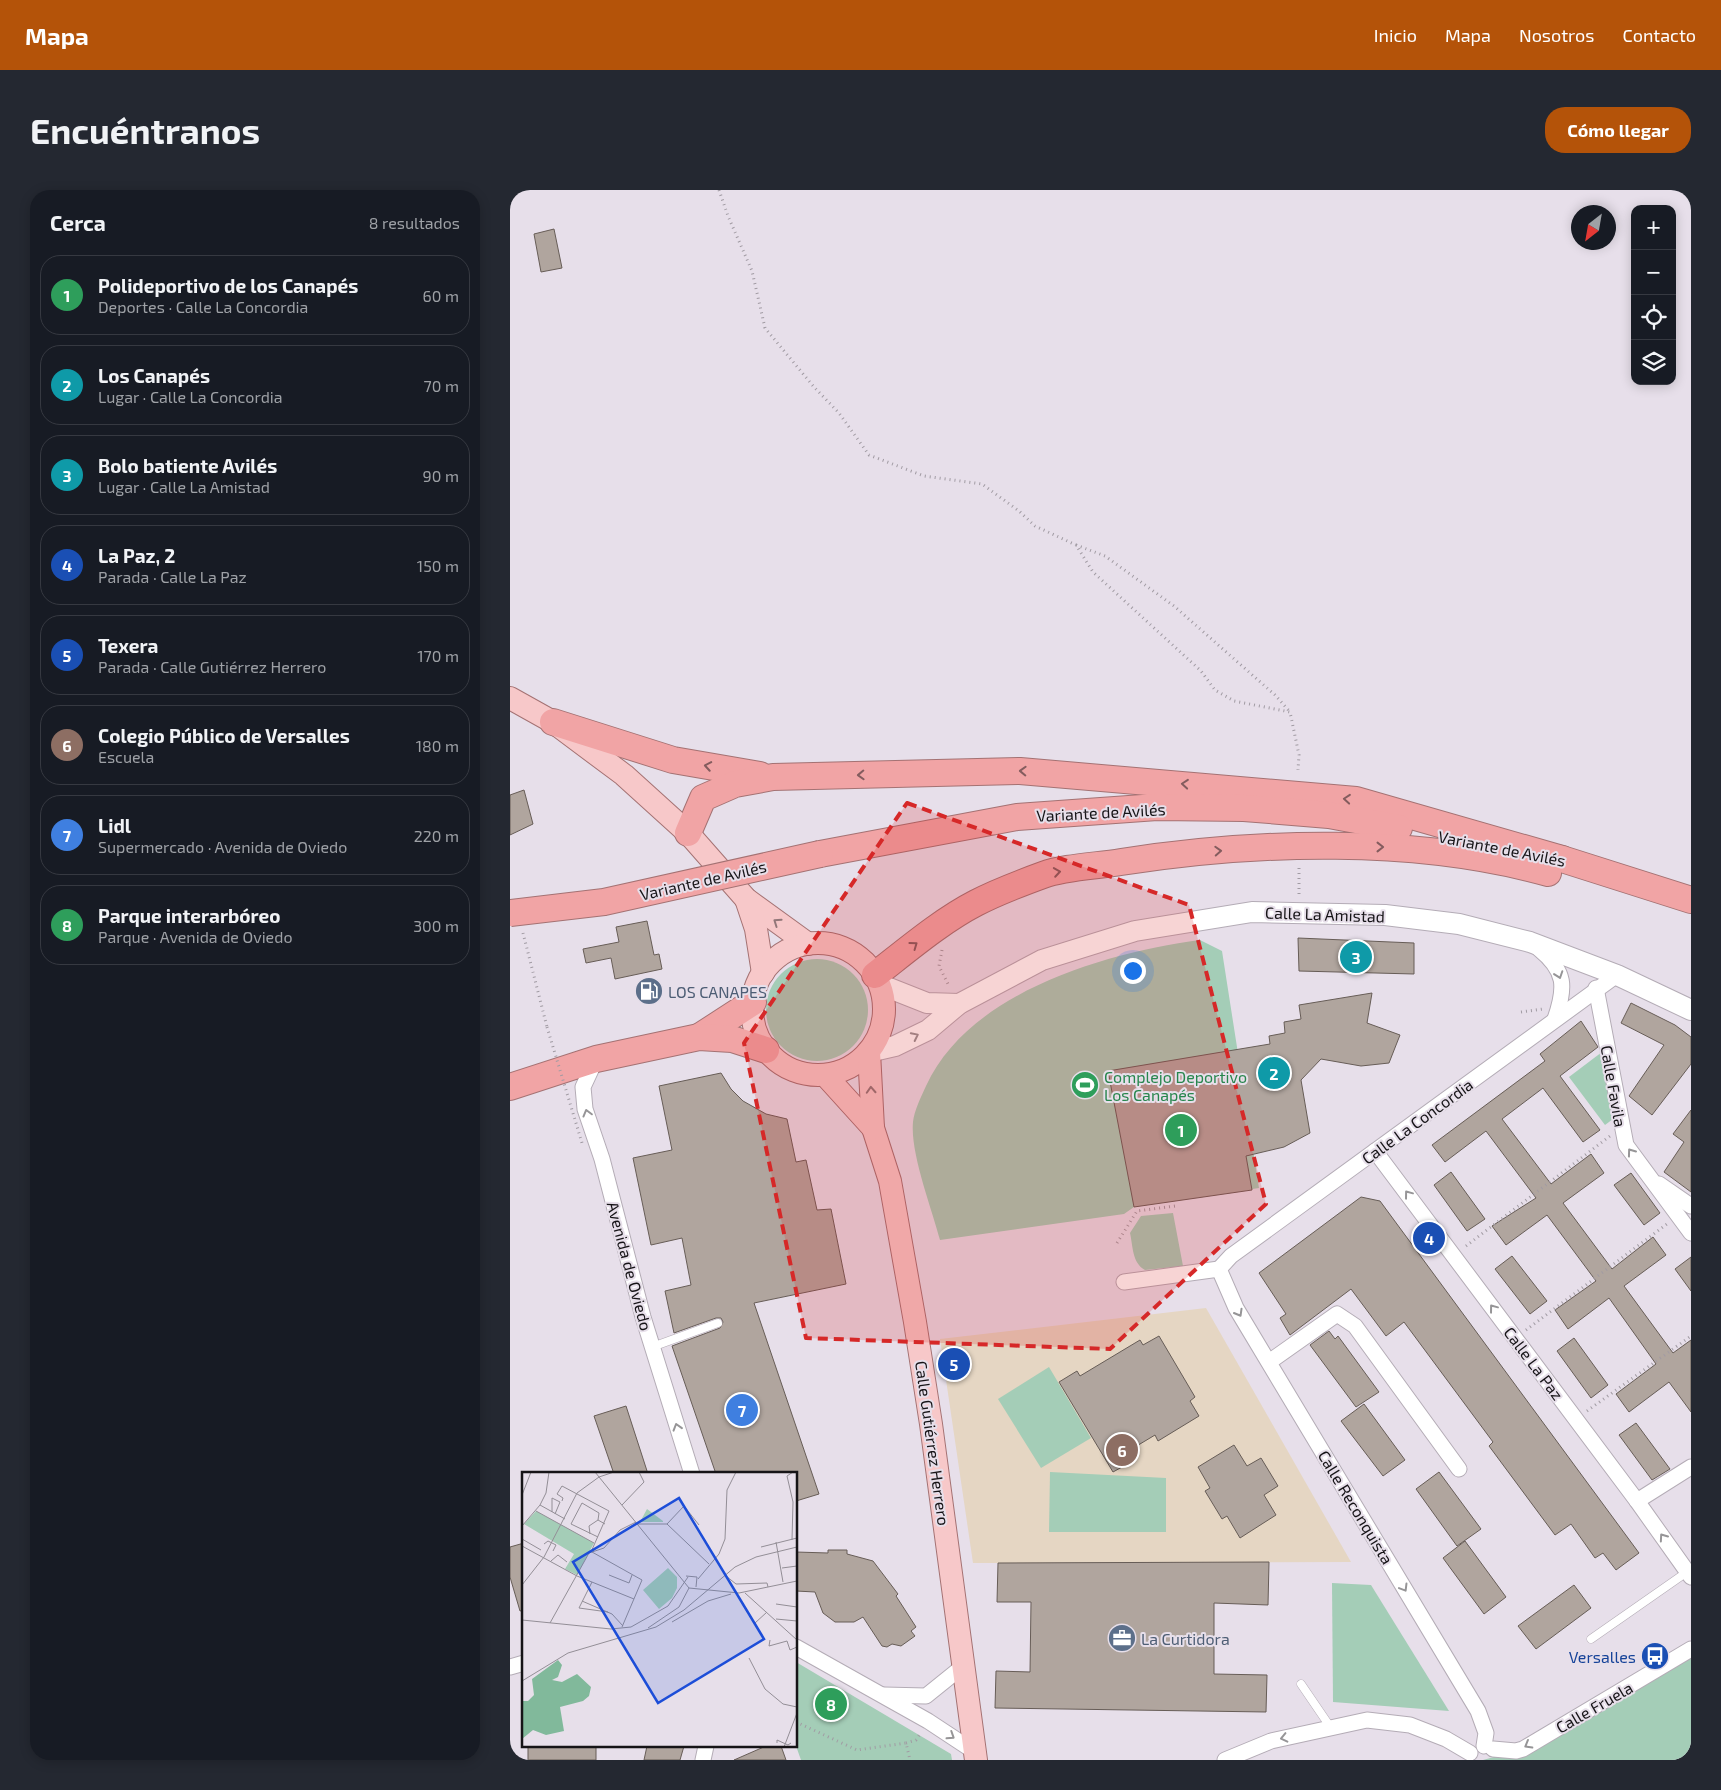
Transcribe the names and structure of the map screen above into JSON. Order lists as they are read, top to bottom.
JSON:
{
  "streets": {
    "highway": ["Variante de Avilés"],
    "main road": ["Calle La Amistad", "Calle Gutiérrez Herrero"],
    "street": [
      "Calle Favila",
      "Calle La Concordia",
      "Avenida de Oviedo",
      "Calle La Paz",
      "Calle Reconquista",
      "Calle Fruela"
    ]
  },
  "crossings": [
    ["Calle La Amistad", "Calle La Concordia"],
    ["Calle Favila", "Calle La Concordia"],
    ["Calle La Concordia", "Calle La Paz"],
    ["Calle La Concordia", "Calle Reconquista"],
    ["Calle Reconquista", "Calle Fruela"]
  ],
  "one_way": [
    "Avenida de Oviedo",
    "Calle La Paz",
    "Calle Reconquista",
    "Calle Fruela"
  ],
  "places": {
    "fuel station": ["LOS CANAPES"],
    "sports": ["Complejo Deportivo Los Canapés"],
    "office": ["La Curtidora"],
    "bus stop": ["Versalles"]
  },
  "north": "bottom left",
  "page": {
    "header": "Mapa",
    "nav": [
      "Inicio",
      "Mapa",
      "Nosotros",
      "Contacto"
    ],
    "buttons": "Cómo llegar",
    "title": "Encuéntranos",
    "heading": ["Cerca", "8 resultados"],
    "map_buttons": ["+", "−"],
    "list": [
      {
        "mark": "1",
        "name": "Polideportivo de los Canapés",
        "note": "Deportes · Calle La Concordia",
        "value": "60 m"
      },
      {
        "mark": "2",
        "name": "Los Canapés",
        "note": "Lugar · Calle La Concordia",
        "value": "70 m"
      },
      {
        "mark": "3",
        "name": "Bolo batiente Avilés",
        "note": "Lugar · Calle La Amistad",
        "value": "90 m"
      },
      {
        "mark": "4",
        "name": "La Paz, 2",
        "note": "Parada · Calle La Paz",
        "value": "150 m"
      },
      {
        "mark": "5",
        "name": "Texera",
        "note": "Parada · Calle Gutiérrez Herrero",
        "value": "170 m"
      },
      {
        "mark": "6",
        "name": "Colegio Público de Versalles",
        "note": "Escuela",
        "value": "180 m"
      },
      {
        "mark": "7",
        "name": "Lidl",
        "note": "Supermercado · Avenida de Oviedo",
        "value": "220 m"
      },
      {
        "mark": "8",
        "name": "Parque interarbóreo",
        "note": "Parque · Avenida de Oviedo",
        "value": "300 m"
      }
    ],
    "pins": [
      "3",
      "2",
      "1",
      "4",
      "5",
      "7",
      "6",
      "8"
    ]
  }
}
